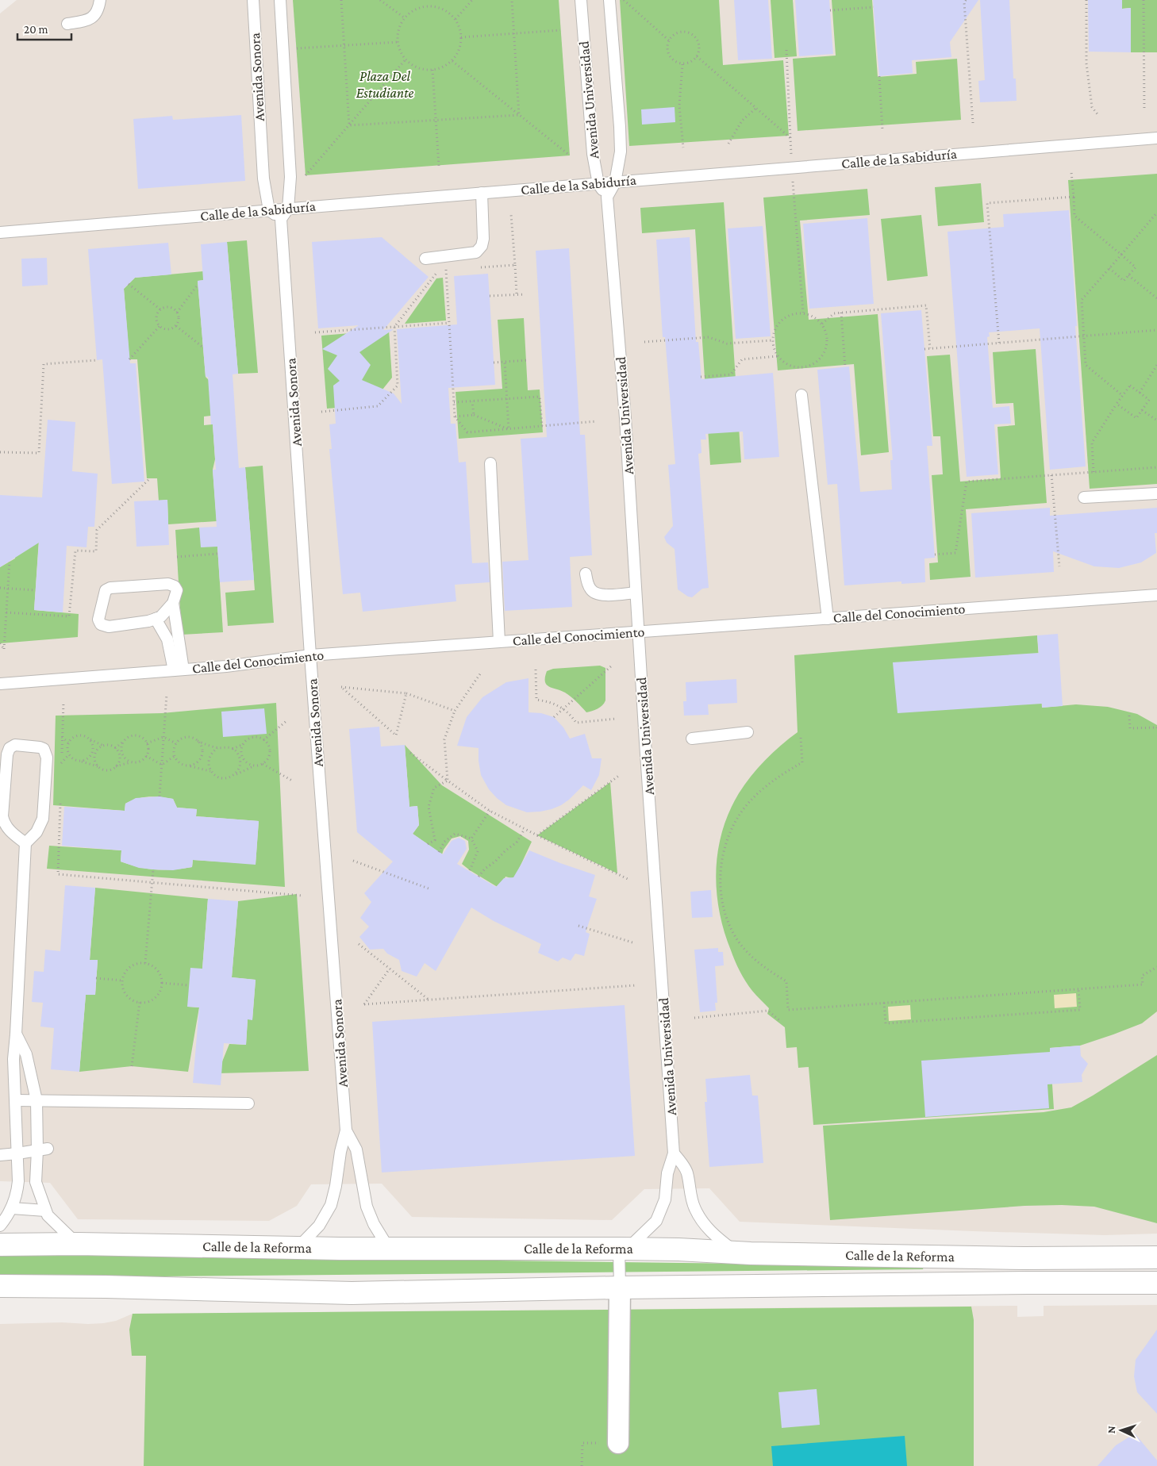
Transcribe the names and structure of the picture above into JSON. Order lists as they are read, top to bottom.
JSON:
{
  "streets": {
    "main road": ["Calle de la Reforma"],
    "lane": [
      "Avenida Sonora",
      "Avenida Universidad",
      "Calle de la Sabiduría",
      "Calle del Conocimiento"
    ]
  },
  "crossings": [
    ["Avenida Sonora", "Calle de la Sabiduría"],
    ["Avenida Sonora", "Calle del Conocimiento"],
    ["Avenida Sonora", "Calle de la Reforma"],
    ["Avenida Universidad", "Calle de la Sabiduría"],
    ["Avenida Universidad", "Calle del Conocimiento"]
  ],
  "parks": ["Plaza Del Estudiante"],
  "scale_bar": "20 m",
  "north": "left"
}
